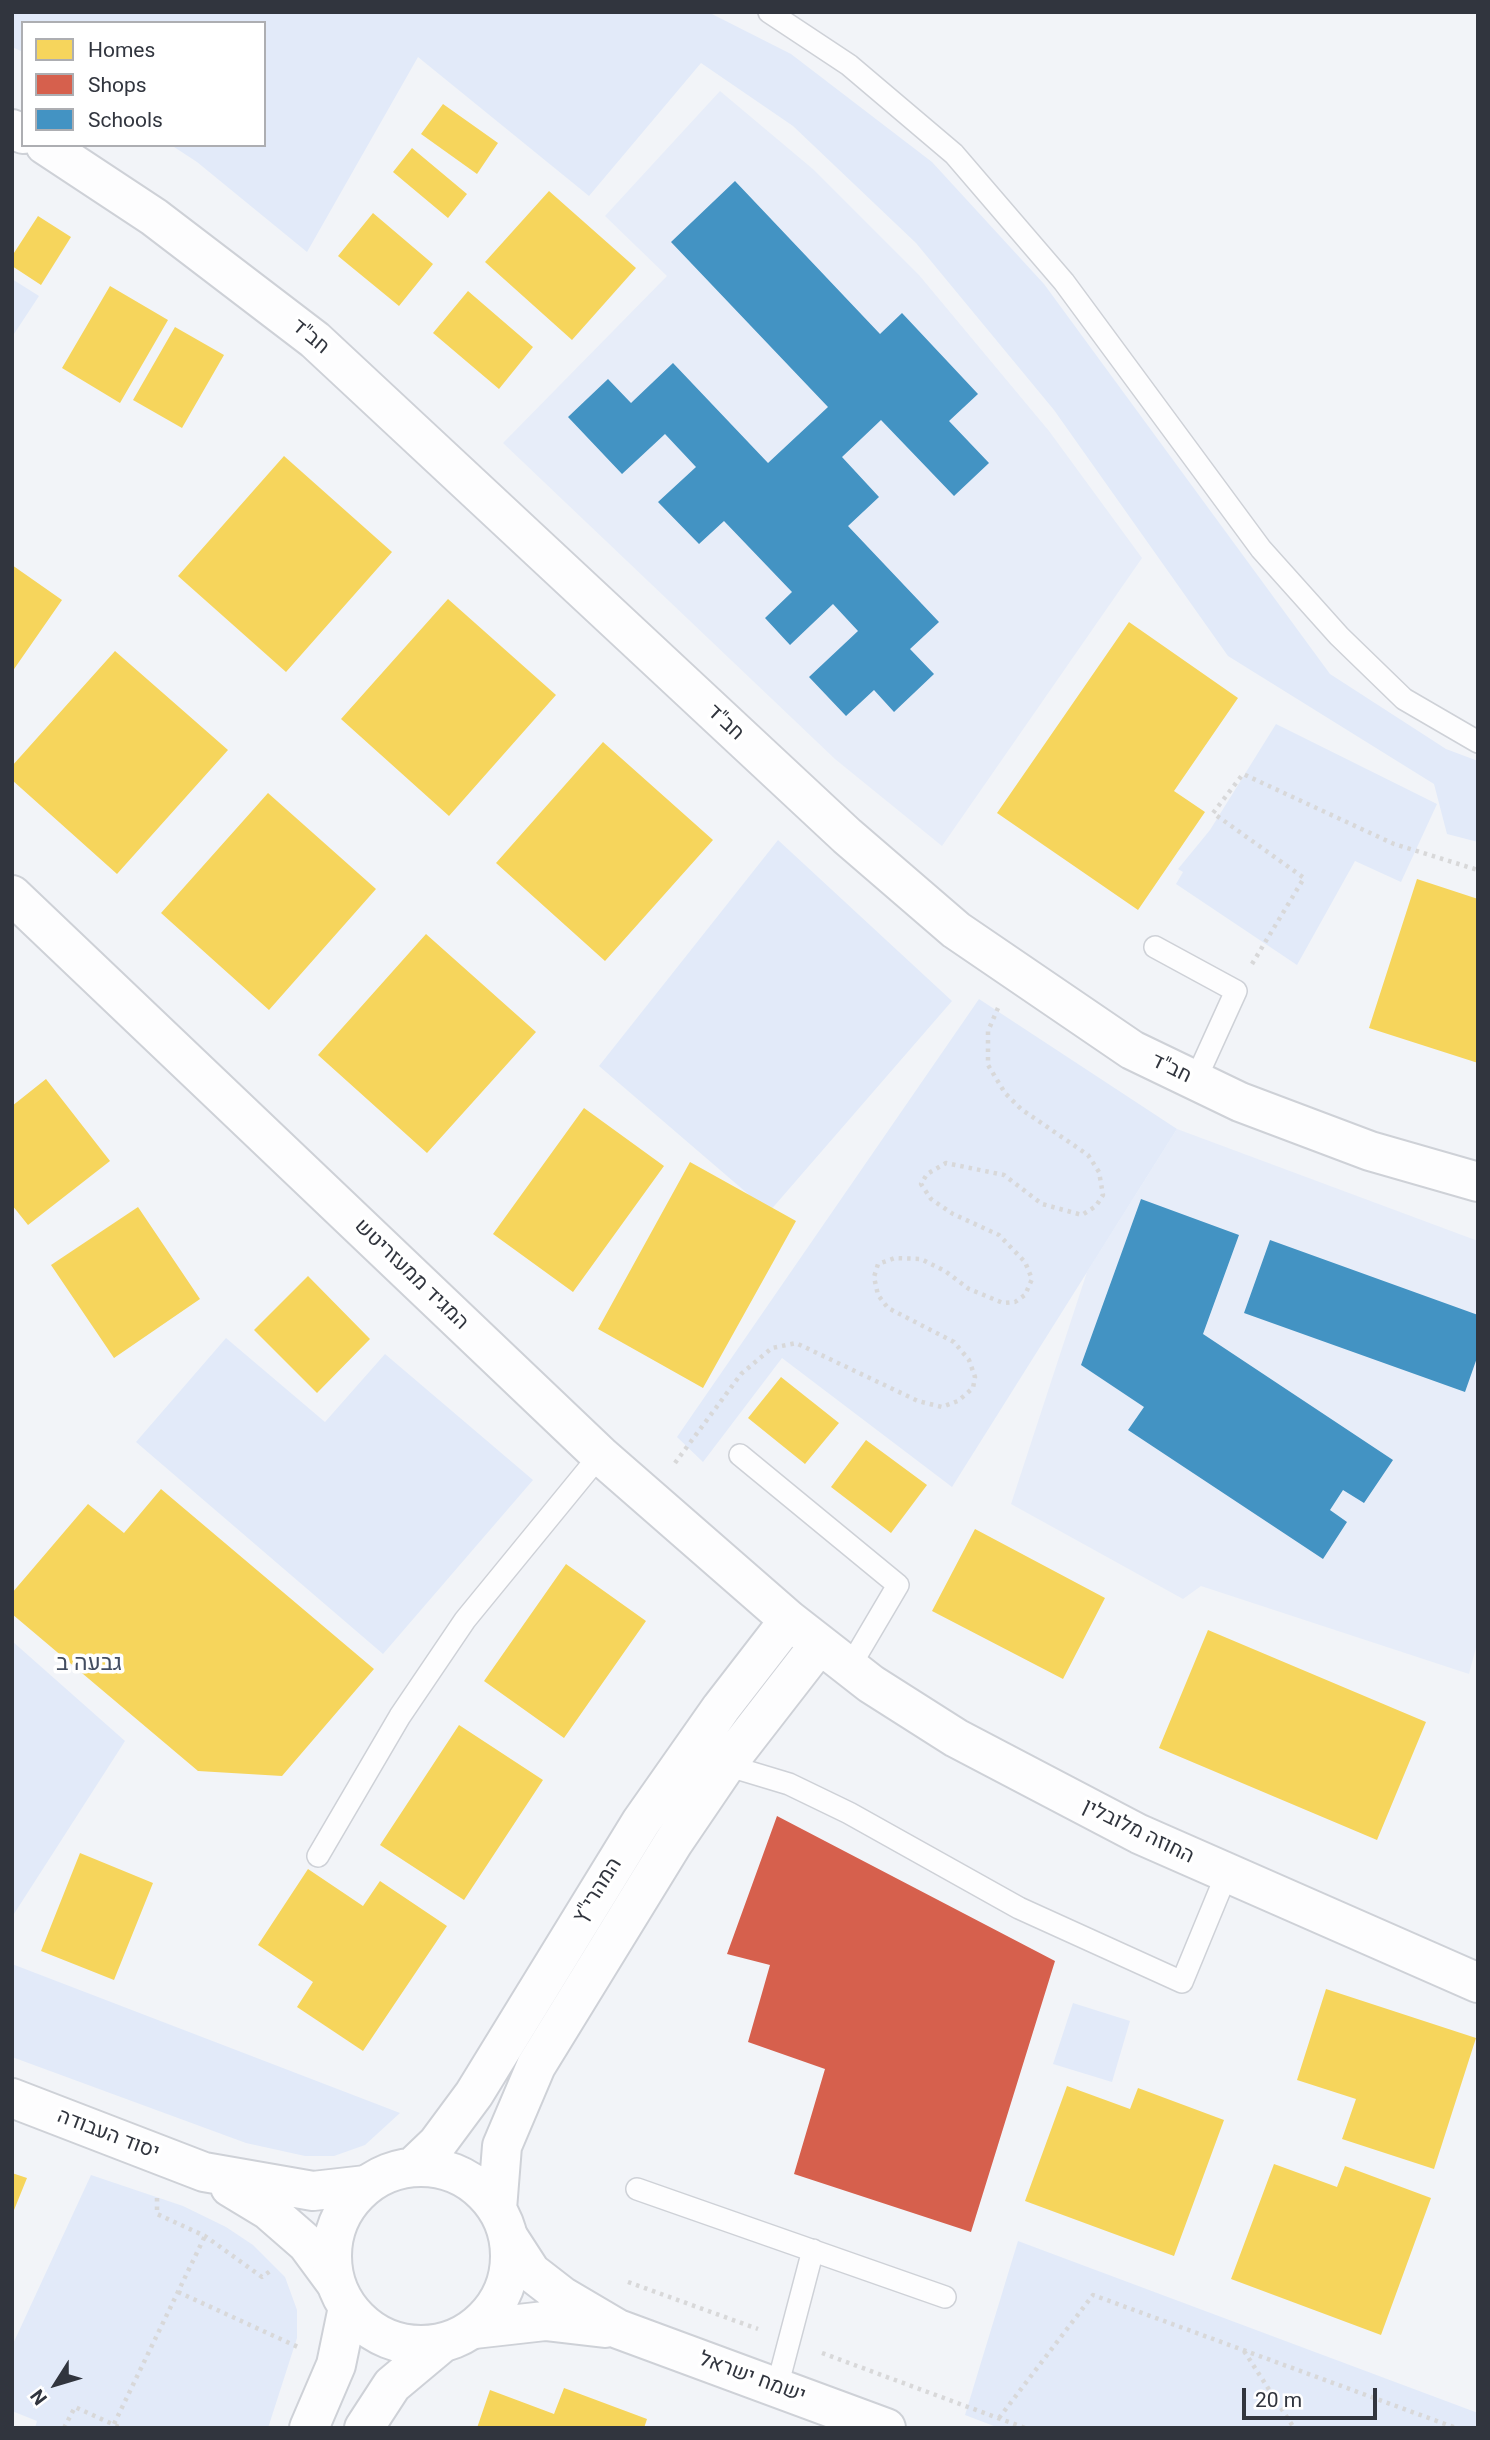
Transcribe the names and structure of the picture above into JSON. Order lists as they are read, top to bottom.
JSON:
{
  "streets": {
    "street": [
      "חב\"ד",
      "המגיד ממעזריטש",
      "החוזה מלובלין",
      "המהרי\"ץ",
      "יסוד העבודה",
      "ישמח ישראל"
    ]
  },
  "crossings": [
    ["המגיד ממעזריטש", "החוזה מלובלין"],
    ["המגיד ממעזריטש", "המהרי\"ץ"],
    ["החוזה מלובלין", "המהרי\"ץ"],
    ["המהרי\"ץ", "יסוד העבודה"],
    ["המהרי\"ץ", "ישמח ישראל"],
    ["יסוד העבודה", "ישמח ישראל"]
  ],
  "districts": ["גבעה ב"],
  "legend": ["Homes", "Shops", "Schools"],
  "scale_bar": "20 m",
  "north": "bottom left"
}
